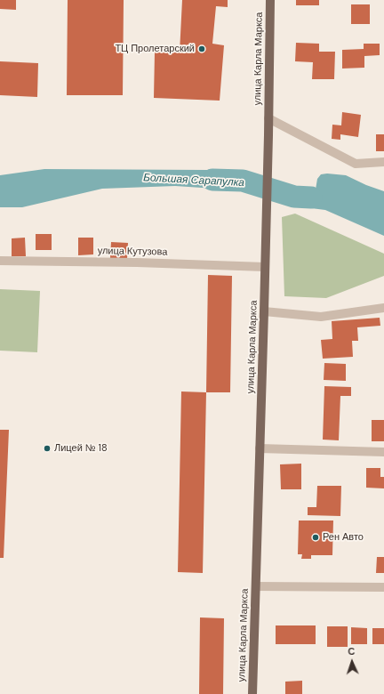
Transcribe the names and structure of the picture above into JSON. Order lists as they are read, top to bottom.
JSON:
{
  "streets": {
    "main road": ["улица Карла Маркса"],
    "street": ["улица Кутузова"]
  },
  "crossings": [
    ["улица Карла Маркса", "улица Кутузова"]
  ],
  "water": ["Большая Сарапулка"],
  "places": ["ТЦ Пролетарский", "Лицей № 18", "Рен Авто"],
  "north": "top"
}
